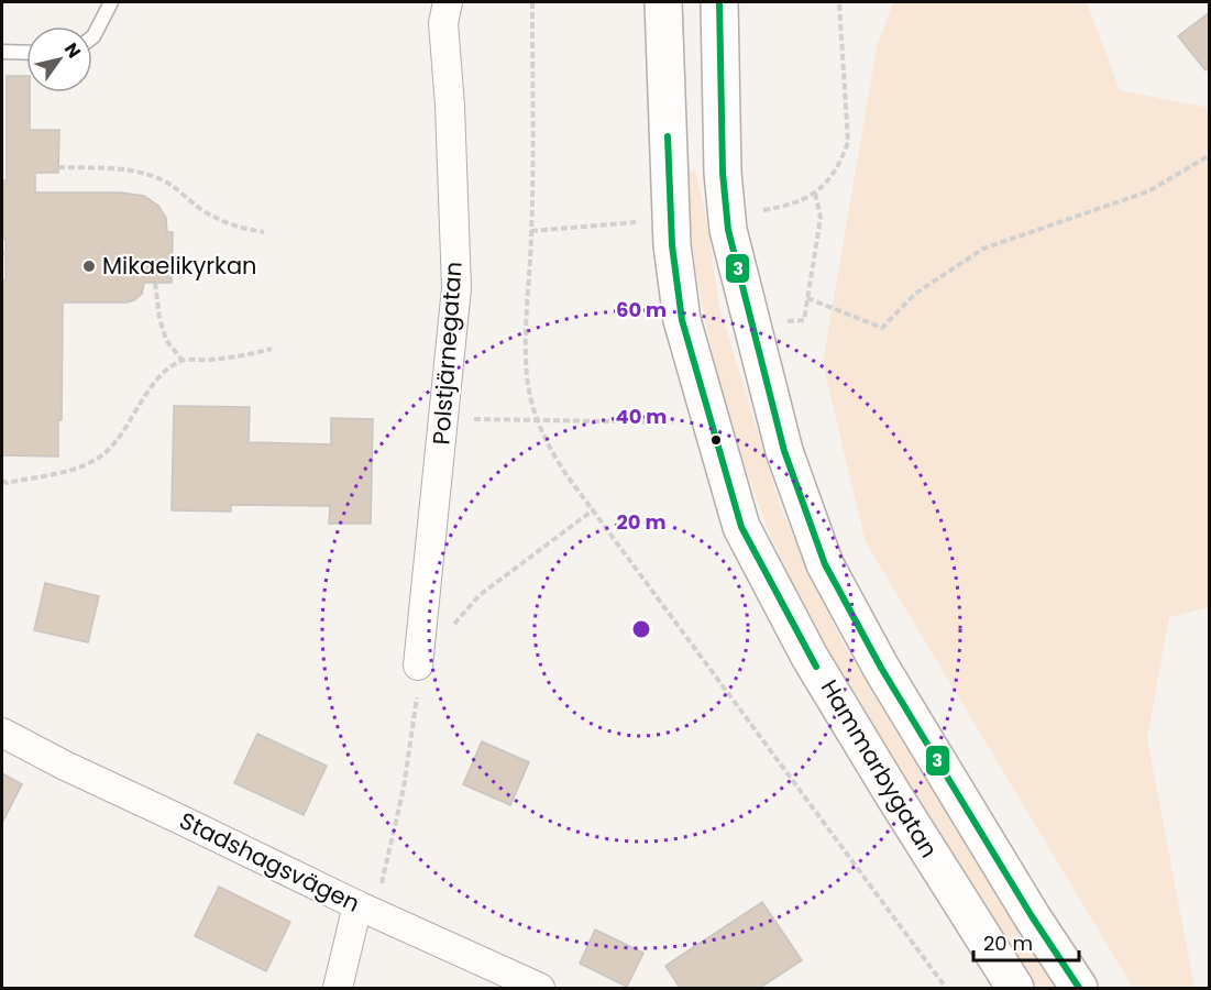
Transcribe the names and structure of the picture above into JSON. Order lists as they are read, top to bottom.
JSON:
{
  "streets": {
    "main road": ["Hammarbygatan"],
    "street": ["Polstjärnegatan", "Stadshagsvägen"]
  },
  "places": ["Mikaelikyrkan"],
  "lines": ["transit line 3"],
  "scale_bar": "20 m",
  "north": "top right",
  "rings": ["60 m", "40 m", "20 m"]
}
